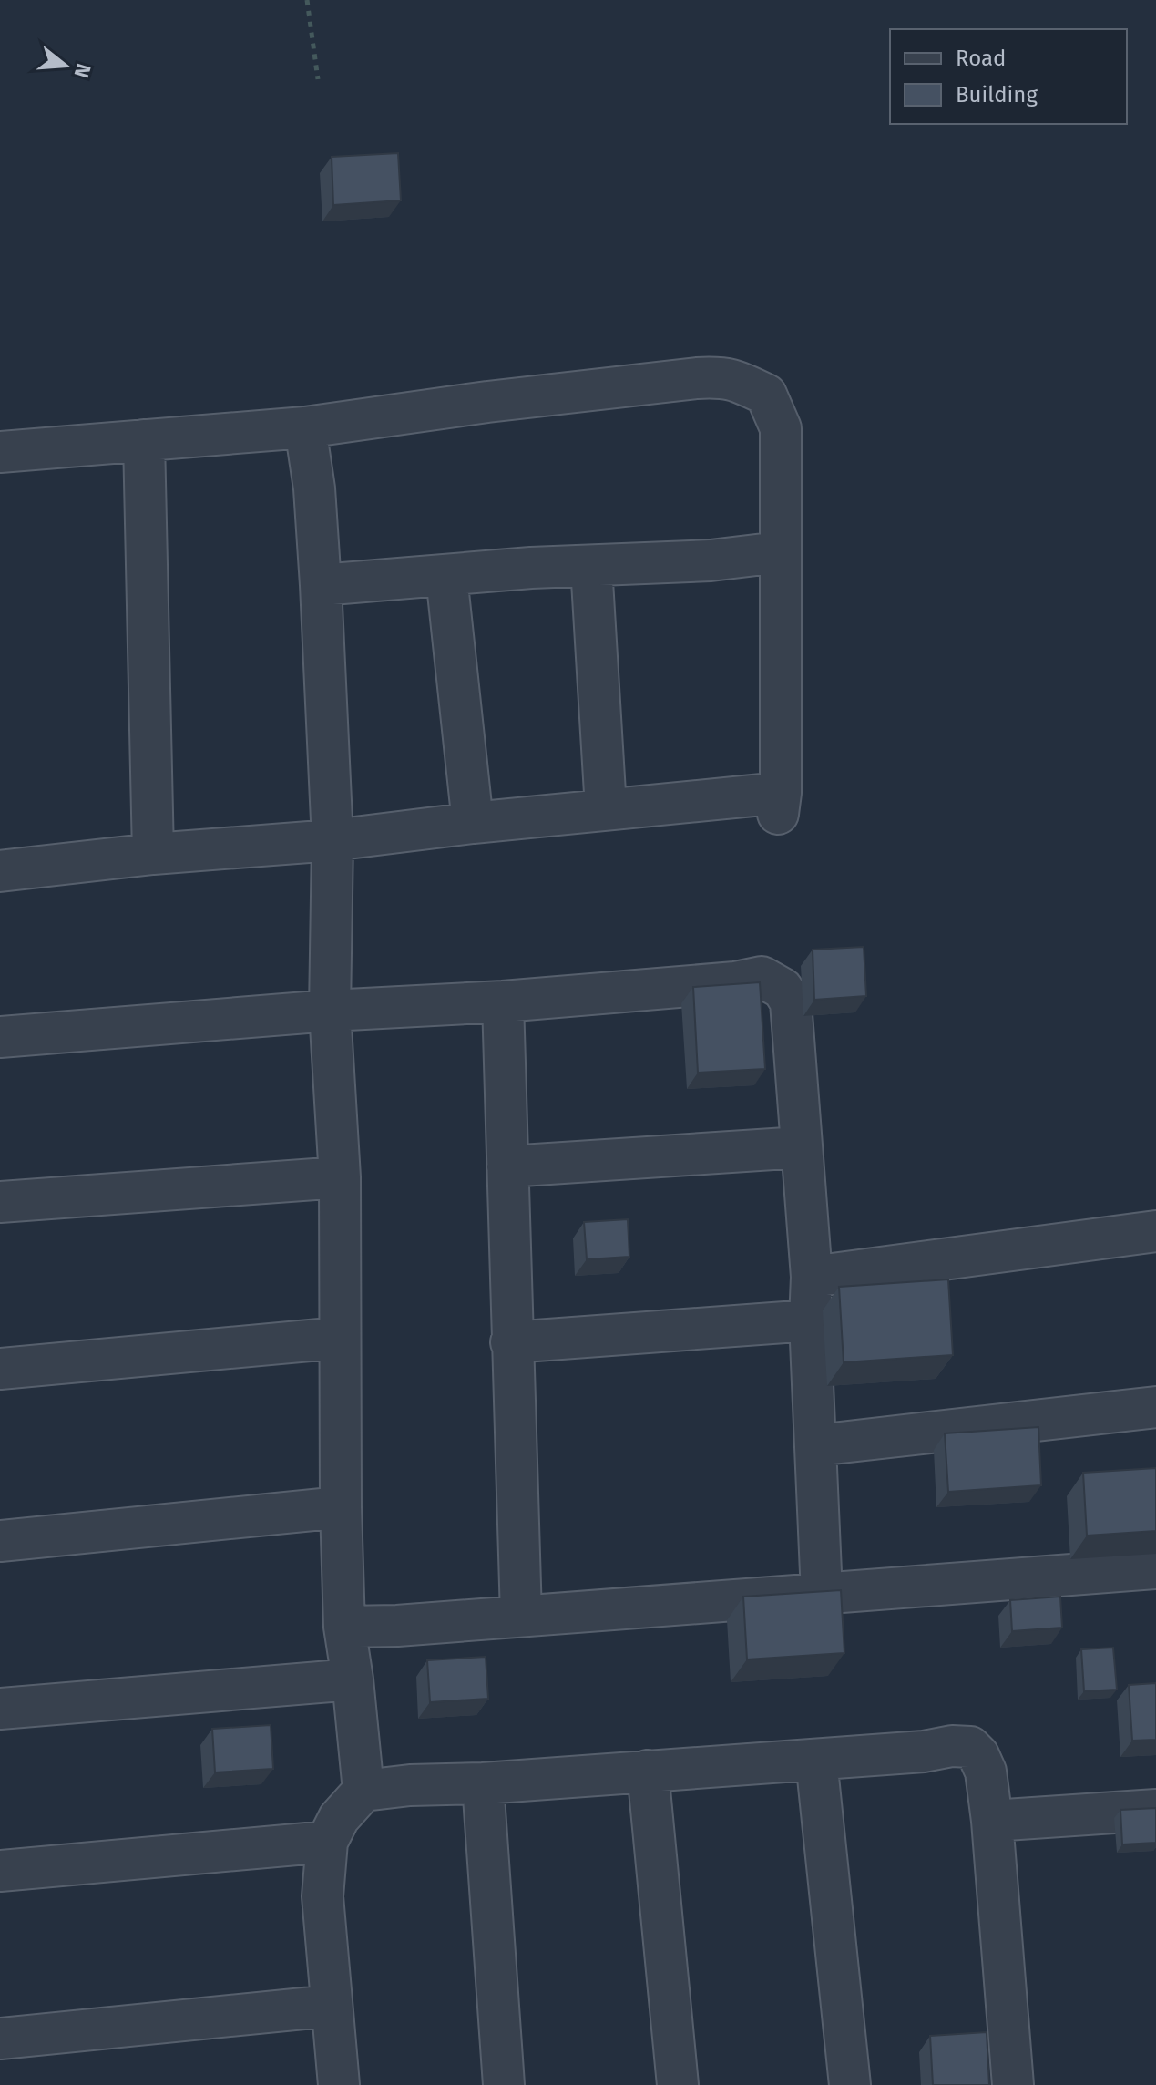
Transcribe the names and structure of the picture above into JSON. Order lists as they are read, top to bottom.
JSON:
{
  "legend": ["Road", "Building"],
  "north": "right"
}
